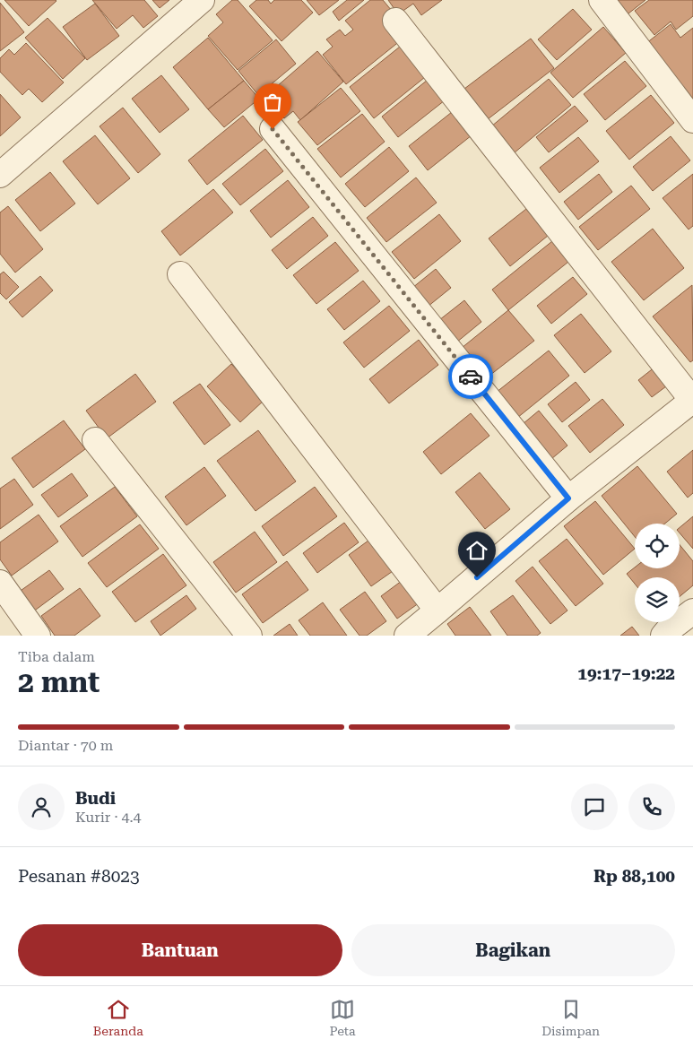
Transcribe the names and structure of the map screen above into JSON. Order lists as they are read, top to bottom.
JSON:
{
  "page": {
    "heading": ["2 mnt", "Tiba dalam", "19:17–19:22"],
    "panel": [
      "Budi",
      "Kurir · 4.4",
      "Pesanan #8023",
      "Rp 88,100"
    ],
    "bar": "Diantar · 70 m",
    "buttons": ["Bantuan", "Bagikan"],
    "tabs": ["Beranda", "Peta", "Disimpan"]
  }
}
